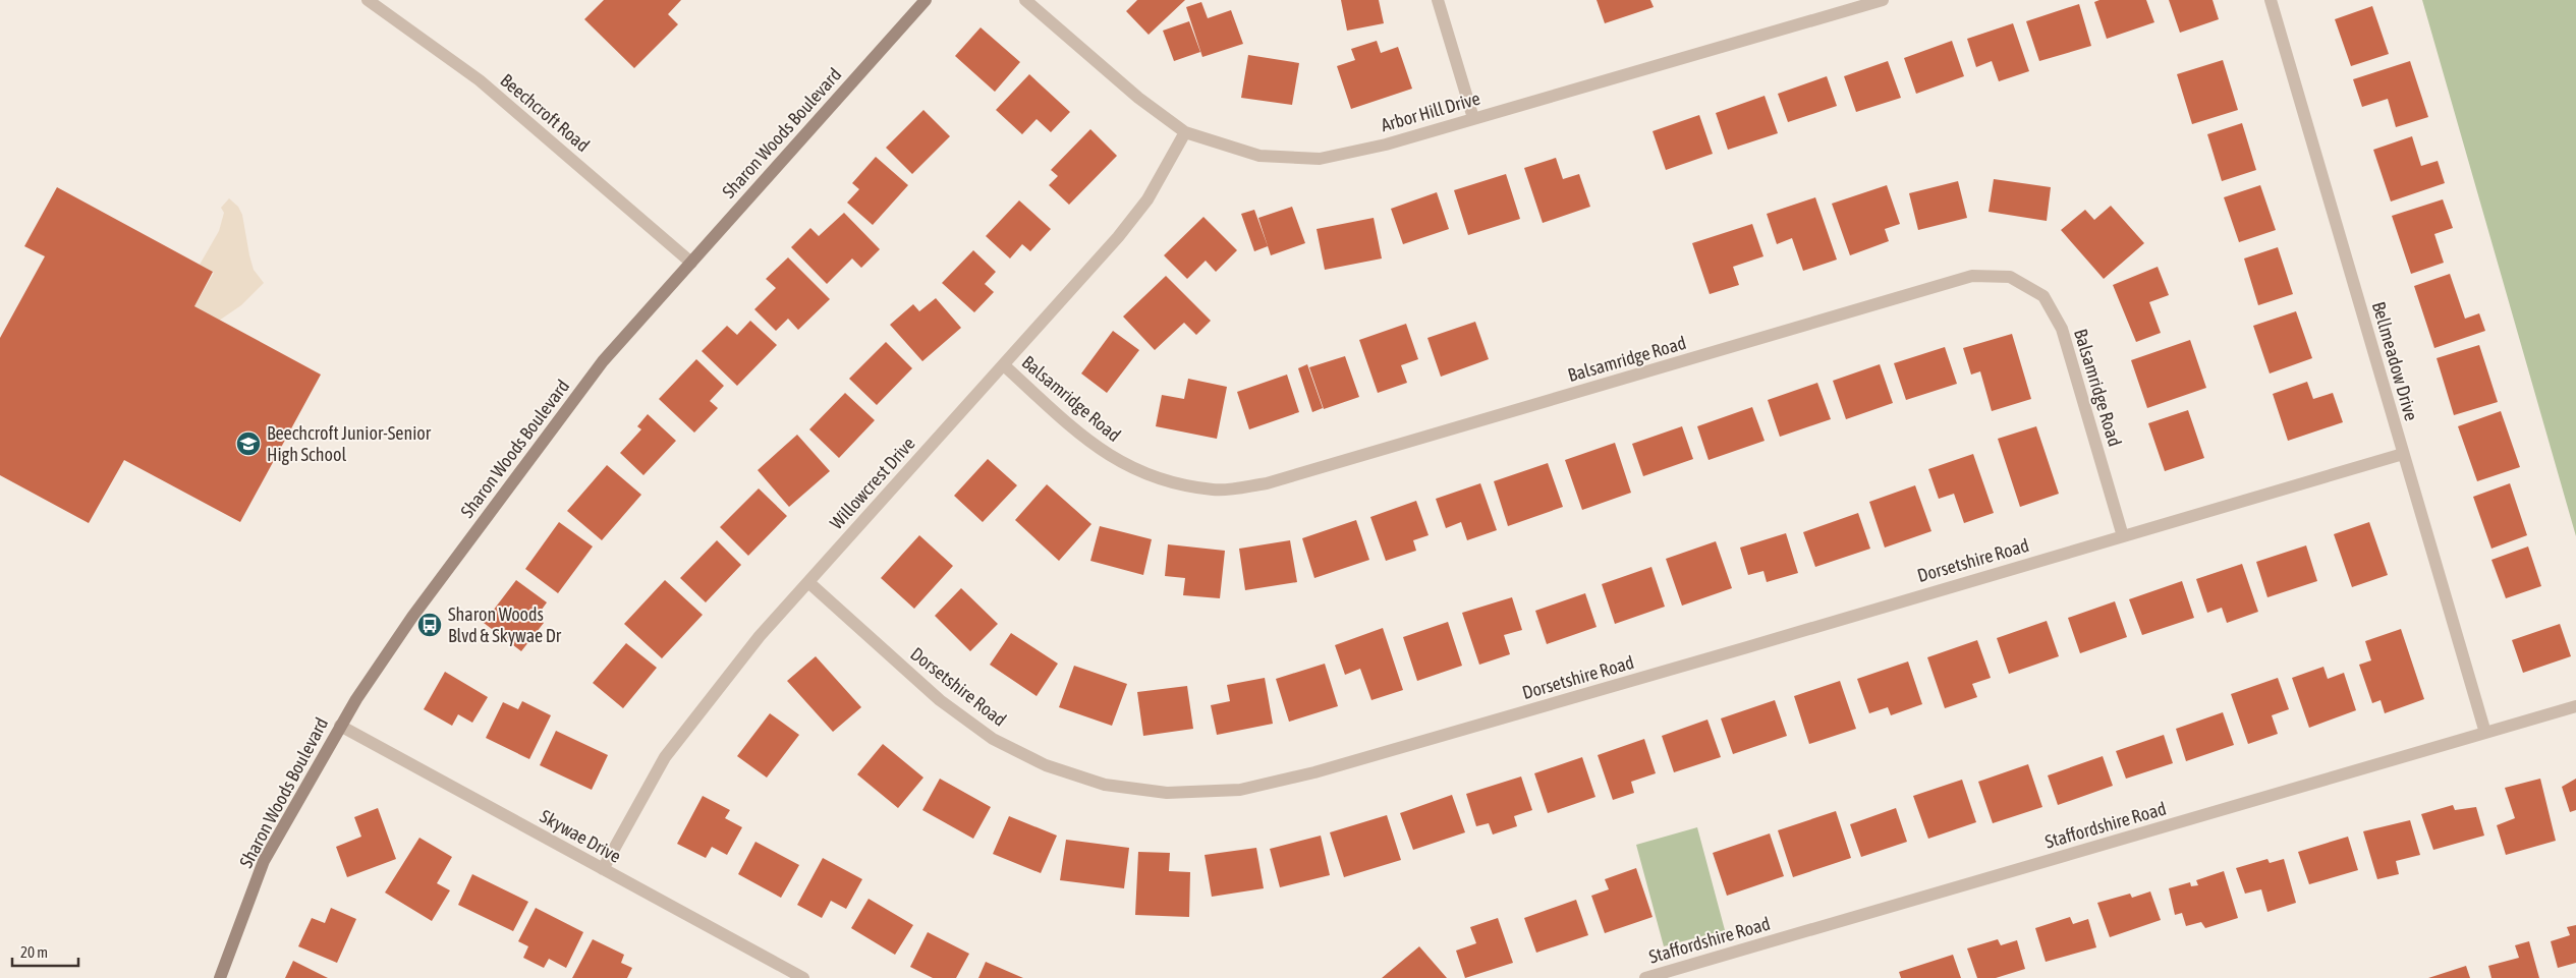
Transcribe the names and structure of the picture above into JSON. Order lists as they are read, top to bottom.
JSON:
{
  "streets": {
    "street": [
      "Arbor Hill Drive",
      "Beechcroft Road",
      "Sharon Woods Boulevard",
      "Balsamridge Road",
      "Bellmeadow Drive",
      "Willowcrest Drive",
      "Dorsetshire Road",
      "Staffordshire Road",
      "Skywae Drive"
    ]
  },
  "crossings": [
    ["Arbor Hill Drive", "Willowcrest Drive"],
    ["Beechcroft Road", "Sharon Woods Boulevard"],
    ["Sharon Woods Boulevard", "Skywae Drive"],
    ["Balsamridge Road", "Willowcrest Drive"],
    ["Balsamridge Road", "Dorsetshire Road"],
    ["Bellmeadow Drive", "Dorsetshire Road"],
    ["Bellmeadow Drive", "Staffordshire Road"],
    ["Willowcrest Drive", "Dorsetshire Road"],
    ["Willowcrest Drive", "Skywae Drive"]
  ],
  "places": {
    "school or university": ["Beechcroft Junior-Senior High School"],
    "bus stop": ["Sharon Woods Blvd & Skywae Dr"]
  },
  "scale_bar": "20 m"
}
